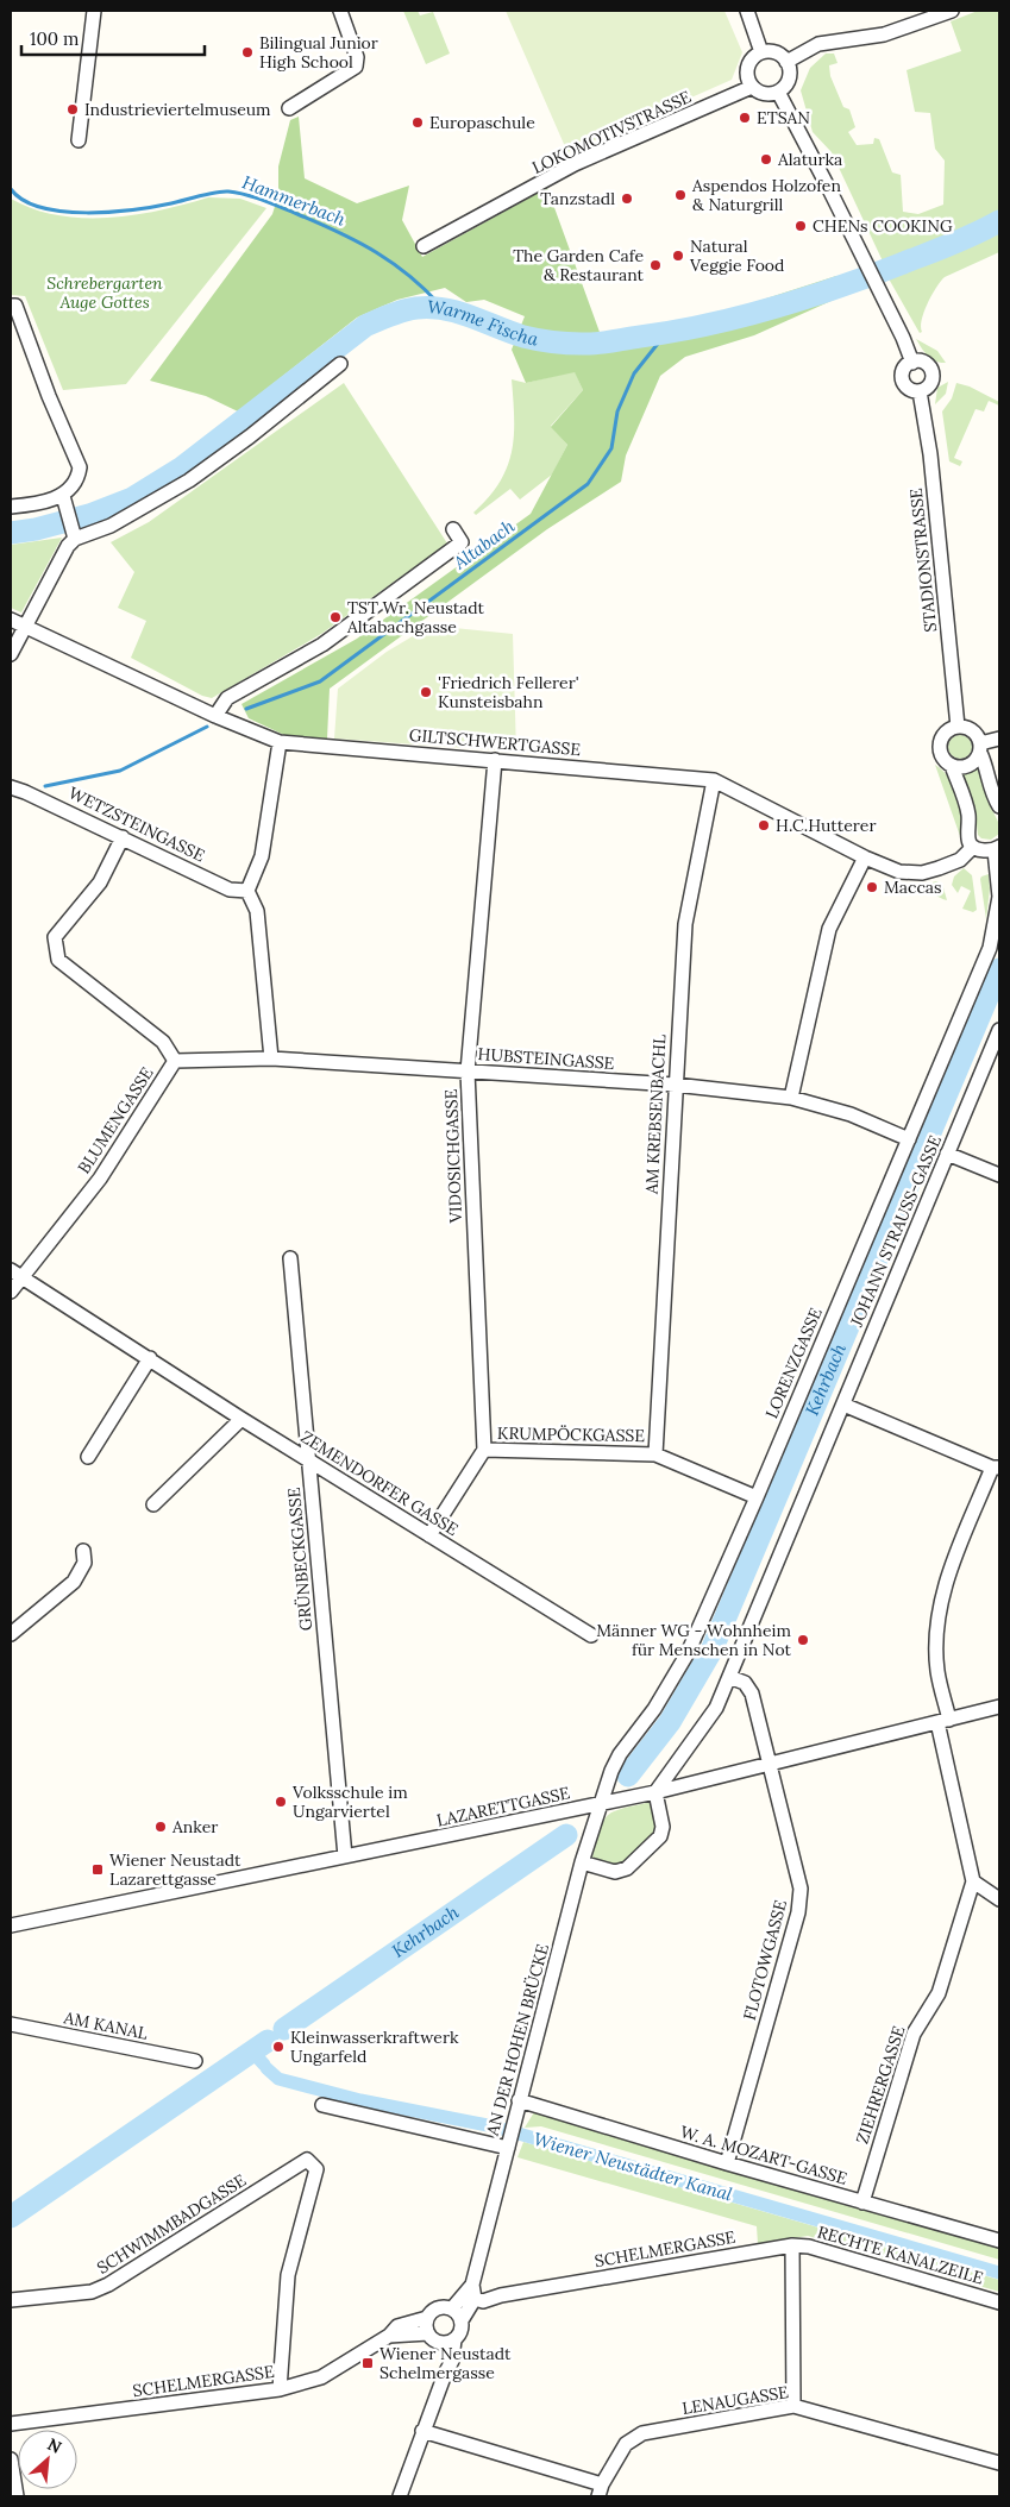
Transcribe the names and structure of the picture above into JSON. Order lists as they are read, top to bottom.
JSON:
{
  "streets": {
    "street": [
      "LOKOMOTIVSTRASSE",
      "STADIONSTRASSE",
      "GILTSCHWERTGASSE",
      "WETZSTEINGASSE",
      "HUBSTEINGASSE",
      "AM KREBSENBACHL",
      "BLUMENGASSE",
      "VIDOSICHGASSE",
      "JOHANN STRAUSS-GASSE",
      "LORENZGASSE",
      "KRUMPÖCKGASSE",
      "ZEMENDORFER GASSE",
      "GRÜNBECKGASSE",
      "LAZARETTGASSE",
      "FLOTOWGASSE",
      "AM KANAL",
      "AN DER HOHEN BRÜCKE",
      "ZIEHRERGASSE",
      "W. A. MOZART-GASSE",
      "SCHWIMMBADGASSE",
      "SCHELMERGASSE",
      "RECHTE KANALZEILE",
      "LENAUGASSE"
    ]
  },
  "crossings": [
    ["GILTSCHWERTGASSE", "AM KREBSENBACHL"],
    ["GILTSCHWERTGASSE", "VIDOSICHGASSE"],
    ["WETZSTEINGASSE", "BLUMENGASSE"],
    ["HUBSTEINGASSE", "AM KREBSENBACHL"],
    ["HUBSTEINGASSE", "BLUMENGASSE"],
    ["HUBSTEINGASSE", "VIDOSICHGASSE"],
    ["HUBSTEINGASSE", "LORENZGASSE"],
    ["AM KREBSENBACHL", "KRUMPÖCKGASSE"],
    ["BLUMENGASSE", "ZEMENDORFER GASSE"],
    ["VIDOSICHGASSE", "KRUMPÖCKGASSE"],
    ["JOHANN STRAUSS-GASSE", "LAZARETTGASSE"],
    ["LORENZGASSE", "KRUMPÖCKGASSE"],
    ["LORENZGASSE", "LAZARETTGASSE"],
    ["LORENZGASSE", "AN DER HOHEN BRÜCKE"],
    ["ZEMENDORFER GASSE", "GRÜNBECKGASSE"],
    ["GRÜNBECKGASSE", "LAZARETTGASSE"],
    ["LAZARETTGASSE", "FLOTOWGASSE"],
    ["LAZARETTGASSE", "AN DER HOHEN BRÜCKE"],
    ["FLOTOWGASSE", "W. A. MOZART-GASSE"],
    ["AN DER HOHEN BRÜCKE", "W. A. MOZART-GASSE"],
    ["AN DER HOHEN BRÜCKE", "SCHELMERGASSE"],
    ["ZIEHRERGASSE", "W. A. MOZART-GASSE"],
    ["SCHWIMMBADGASSE", "SCHELMERGASSE"],
    ["SCHELMERGASSE", "RECHTE KANALZEILE"]
  ],
  "water": [
    "Hammerbach",
    "Warme Fischa",
    "Altabach",
    "Kehrbach",
    "Wiener Neustädter Kanal"
  ],
  "parks": ["Schrebergarten Auge Gottes"],
  "places": {
    "other": [
      "Bilingual Junior High School",
      "Industrieviertelmuseum",
      "ETSAN",
      "Europaschule",
      "Alaturka",
      "Aspendos Holzofen & Naturgrill",
      "Tanzstadl",
      "CHENs COOKING",
      "Natural Veggie Food",
      "The Garden Cafe & Restaurant",
      "TST Wr. Neustadt Altabachgasse",
      "'Friedrich Fellerer' Kunsteisbahn",
      "H.C.Hutterer",
      "Maccas",
      "Männer WG - Wohnheim für Menschen in Not",
      "Volksschule im Ungarviertel",
      "Anker",
      "Kleinwasserkraftwerk Ungarfeld"
    ],
    "transit": ["Wiener Neustadt Lazarettgasse", "Wiener Neustadt Schelmergasse"]
  },
  "scale_bar": "100 m",
  "north": "top right"
}
